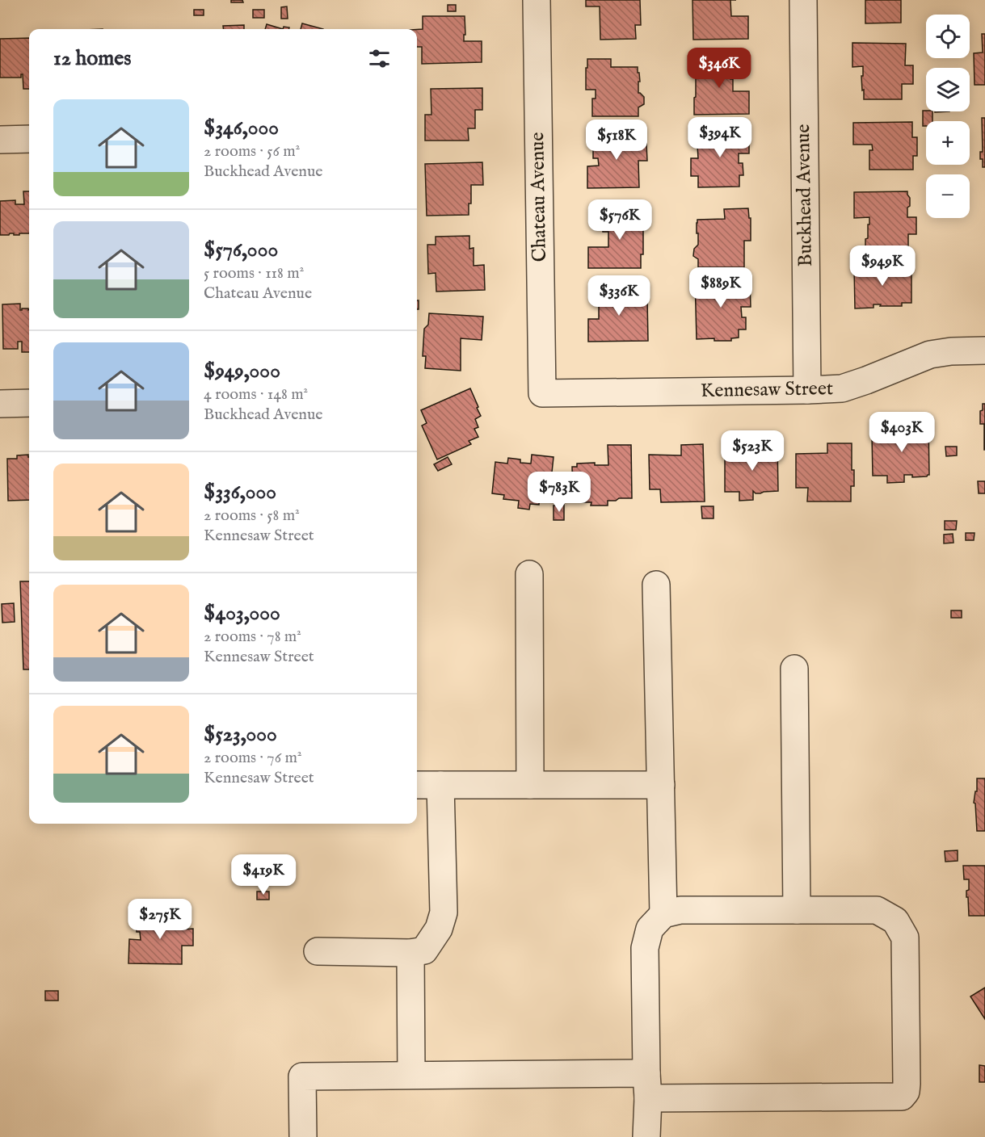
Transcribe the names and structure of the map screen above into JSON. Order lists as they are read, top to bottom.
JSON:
{
  "streets": {
    "street": ["Buckhead Avenue", "Chateau Avenue", "Kennesaw Street"]
  },
  "crossings": [
    ["Buckhead Avenue", "Kennesaw Street"],
    ["Chateau Avenue", "Kennesaw Street"]
  ],
  "page": {
    "map_buttons": ["+", "−"],
    "heading": "12 homes",
    "price": [
      "$346K",
      "$394K",
      "$518K",
      "$576K",
      "$949K",
      "$889K",
      "$336K",
      "$403K",
      "$523K",
      "$783K",
      "$419K",
      "$275K"
    ],
    "list": [
      {
        "name": "$346,000",
        "note": "2 rooms · 56 m² · Buckhead Avenue"
      },
      {
        "name": "$576,000",
        "note": "5 rooms · 118 m² · Chateau Avenue"
      },
      {
        "name": "$949,000",
        "note": "4 rooms · 148 m² · Buckhead Avenue"
      },
      {
        "name": "$336,000",
        "note": "2 rooms · 58 m² · Kennesaw Street"
      },
      {
        "name": "$403,000",
        "note": "2 rooms · 78 m² · Kennesaw Street"
      },
      {
        "name": "$523,000",
        "note": "2 rooms · 76 m² · Kennesaw Street"
      }
    ]
  }
}
